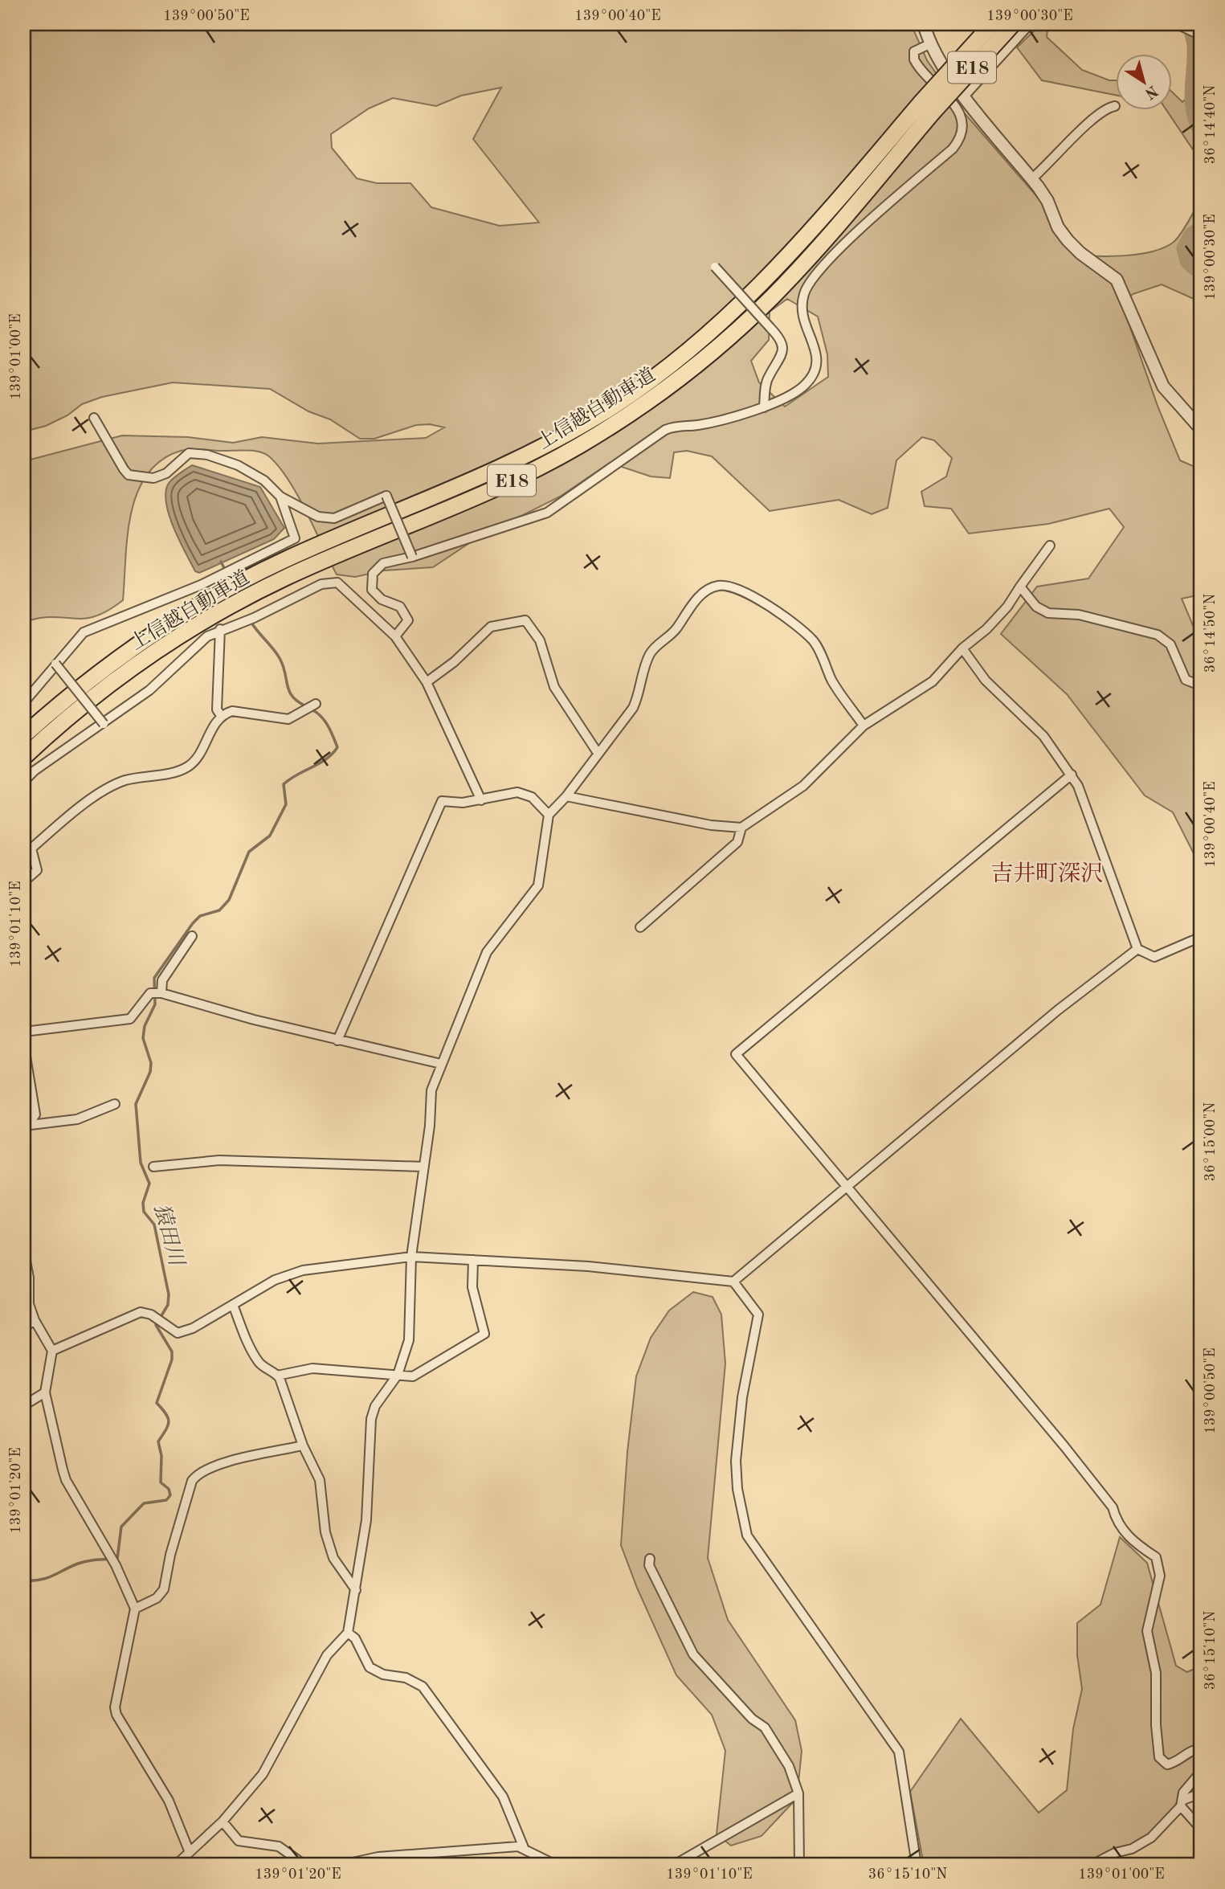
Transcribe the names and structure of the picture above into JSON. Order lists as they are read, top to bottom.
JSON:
{
  "streets": {
    "highway": ["E18", "上信越自動車道"]
  },
  "districts": ["吉井町深沢"],
  "water": ["猿田川"],
  "north": "bottom right",
  "coordinates": [
    "139°00'50\"E",
    "139°00'40\"E",
    "139°00'30\"E",
    "36°14'40\"N",
    "139°01'00\"E",
    "36°14'50\"N",
    "139°01'10\"E",
    "36°15'00\"N",
    "139°01'20\"E",
    "36°15'10\"N"
  ]
}
